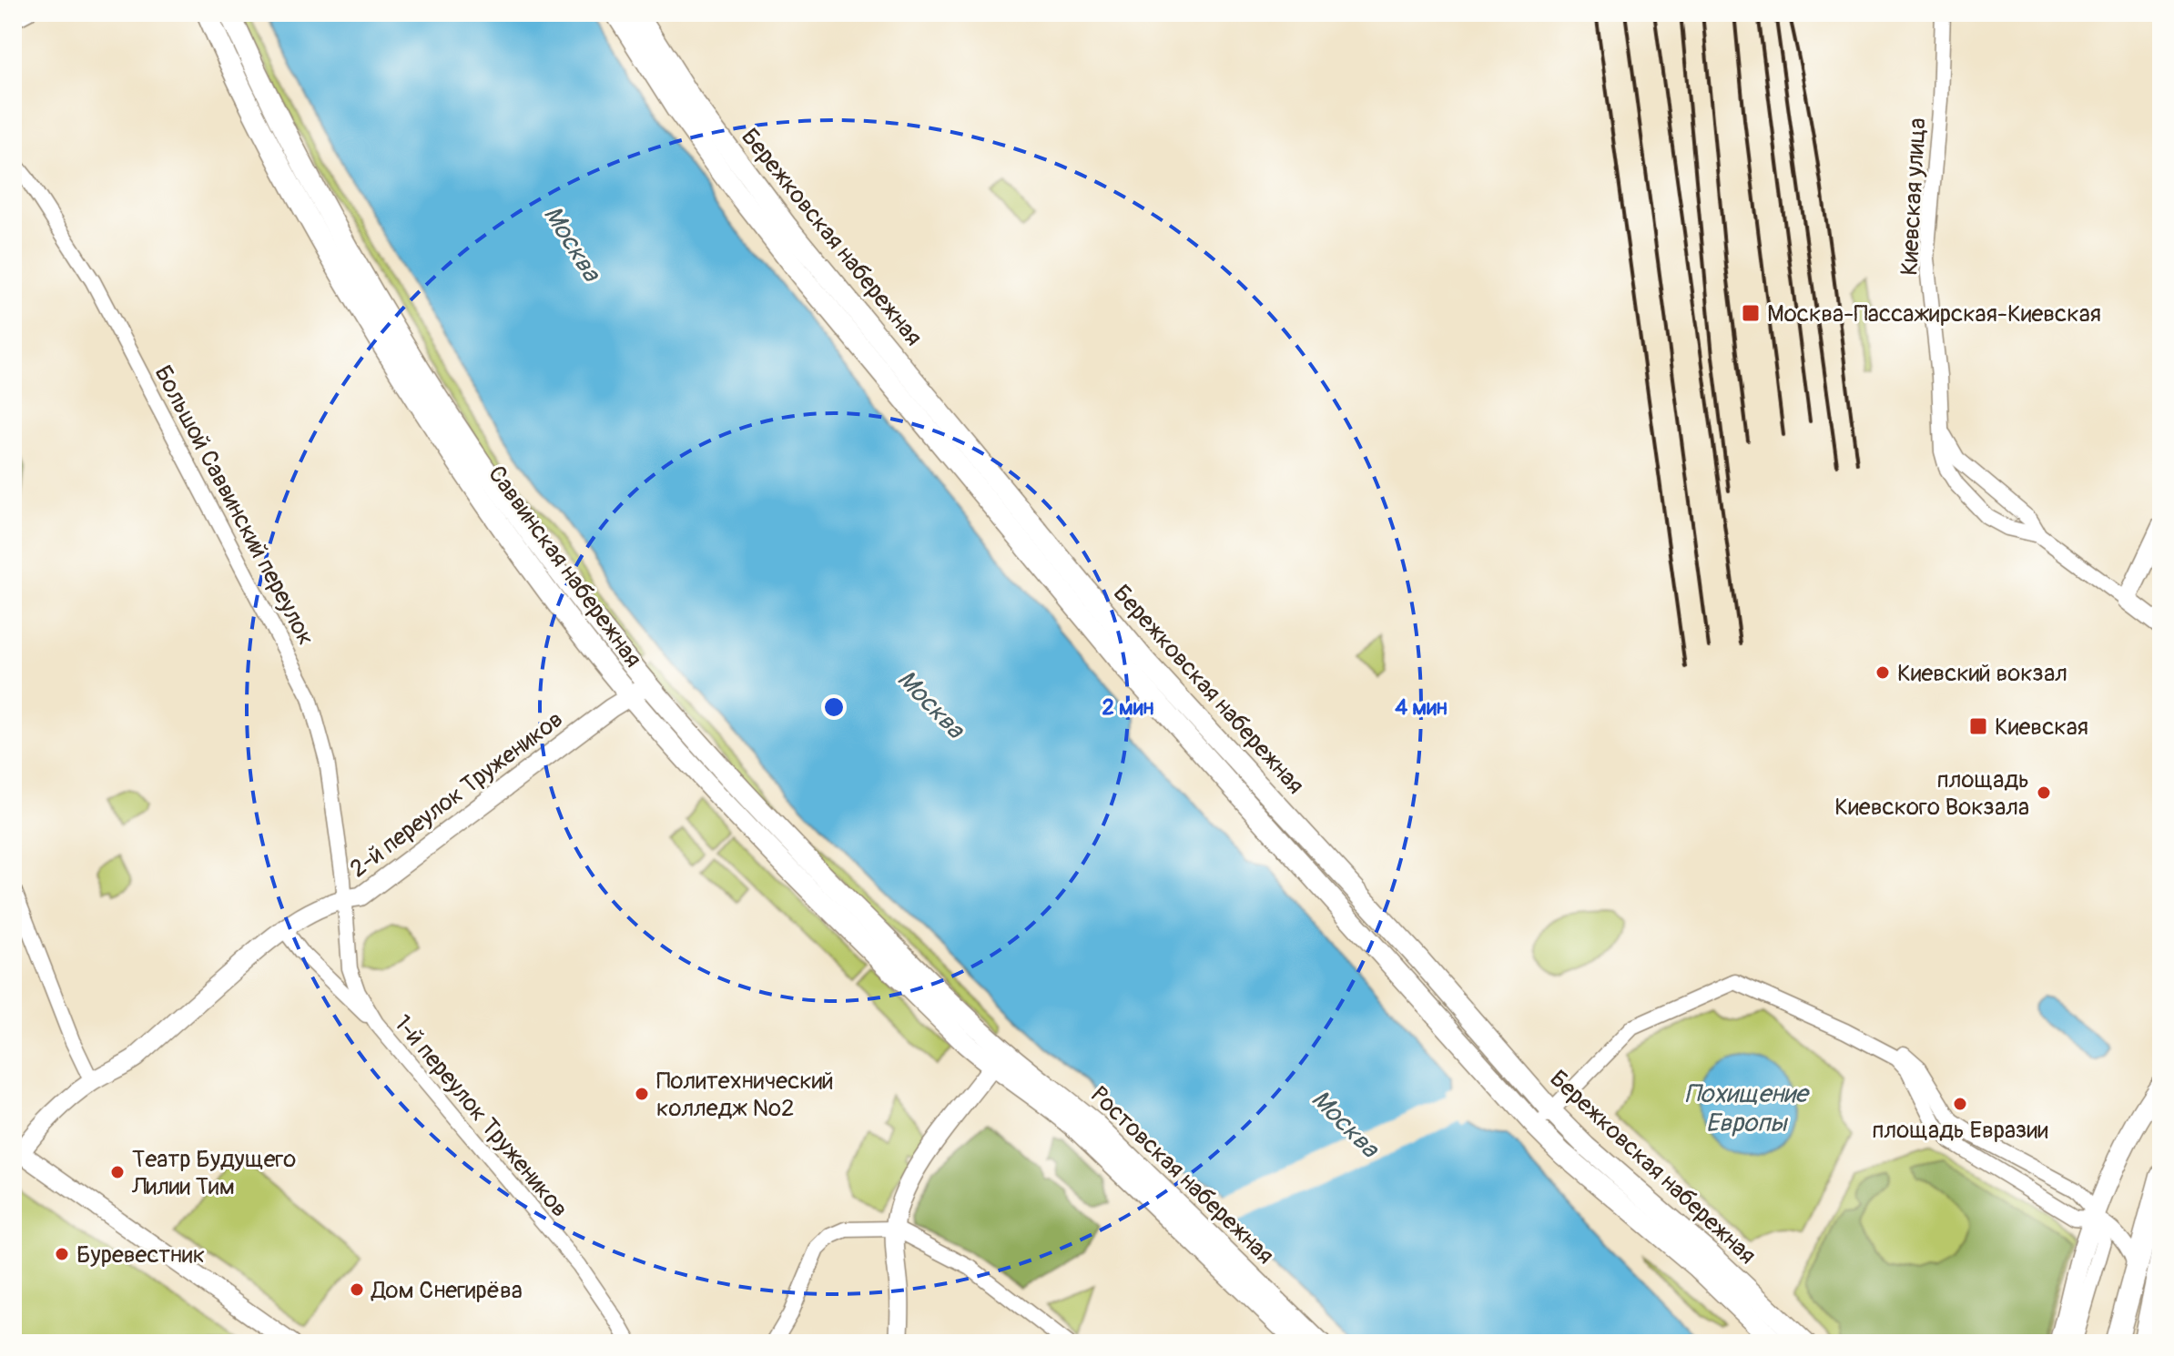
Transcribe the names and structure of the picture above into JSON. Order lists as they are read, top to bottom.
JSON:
{
  "streets": {
    "main road": ["Бережковская набережная", "Саввинская набережная", "Ростовская набережная"],
    "street": [
      "Киевская улица",
      "Большой Саввинский переулок",
      "2-й переулок Тружеников",
      "1-й переулок Тружеников"
    ]
  },
  "crossings": [
    ["Большой Саввинский переулок", "2-й переулок Тружеников"],
    ["Большой Саввинский переулок", "1-й переулок Тружеников"],
    ["Саввинская набережная", "2-й переулок Тружеников"],
    ["Саввинская набережная", "Ростовская набережная"],
    ["2-й переулок Тружеников", "1-й переулок Тружеников"]
  ],
  "water": ["Москва", "Похищение Европы"],
  "places": {
    "transit": ["Москва-Пассажирская-Киевская", "Киевская"],
    "other": [
      "Киевский вокзал",
      "площадь Киевского Вокзала",
      "Политехнический колледж №2",
      "площадь Евразии",
      "Театр Будущего Лилии Тим",
      "Буревестник",
      "Дом Снегирёва"
    ]
  },
  "rings": ["2 мин", "4 мин"]
}
